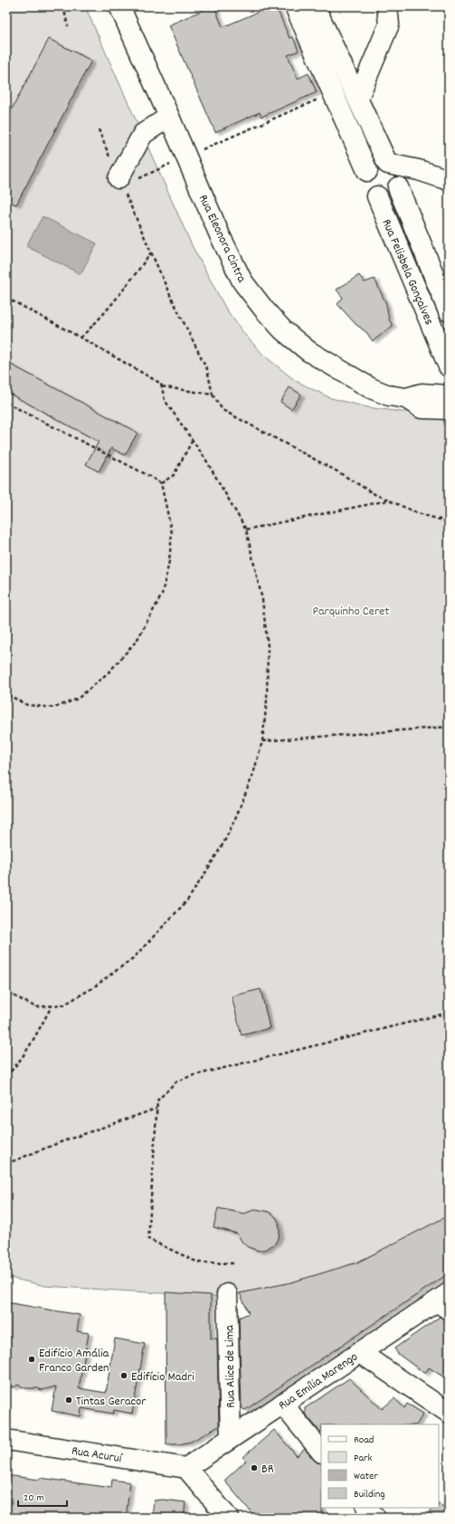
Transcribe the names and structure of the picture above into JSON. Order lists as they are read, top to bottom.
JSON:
{
  "streets": {
    "street": [
      "Rua Eleonora Cintra",
      "Rua Felisbela Gonçalves",
      "Rua Alice de Lima",
      "Rua Emília Marengo",
      "Rua Acuruí"
    ]
  },
  "crossings": [
    ["Rua Alice de Lima", "Rua Emília Marengo"],
    ["Rua Emília Marengo", "Rua Acuruí"]
  ],
  "parks": ["Parquinho Ceret"],
  "places": [
    "Edifício Amália Franco Garden",
    "Edifício Madri",
    "Tintas Geracor",
    "BR"
  ],
  "legend": [
    "Road",
    "Park",
    "Water",
    "Building"
  ],
  "scale_bar": "20 m"
}
